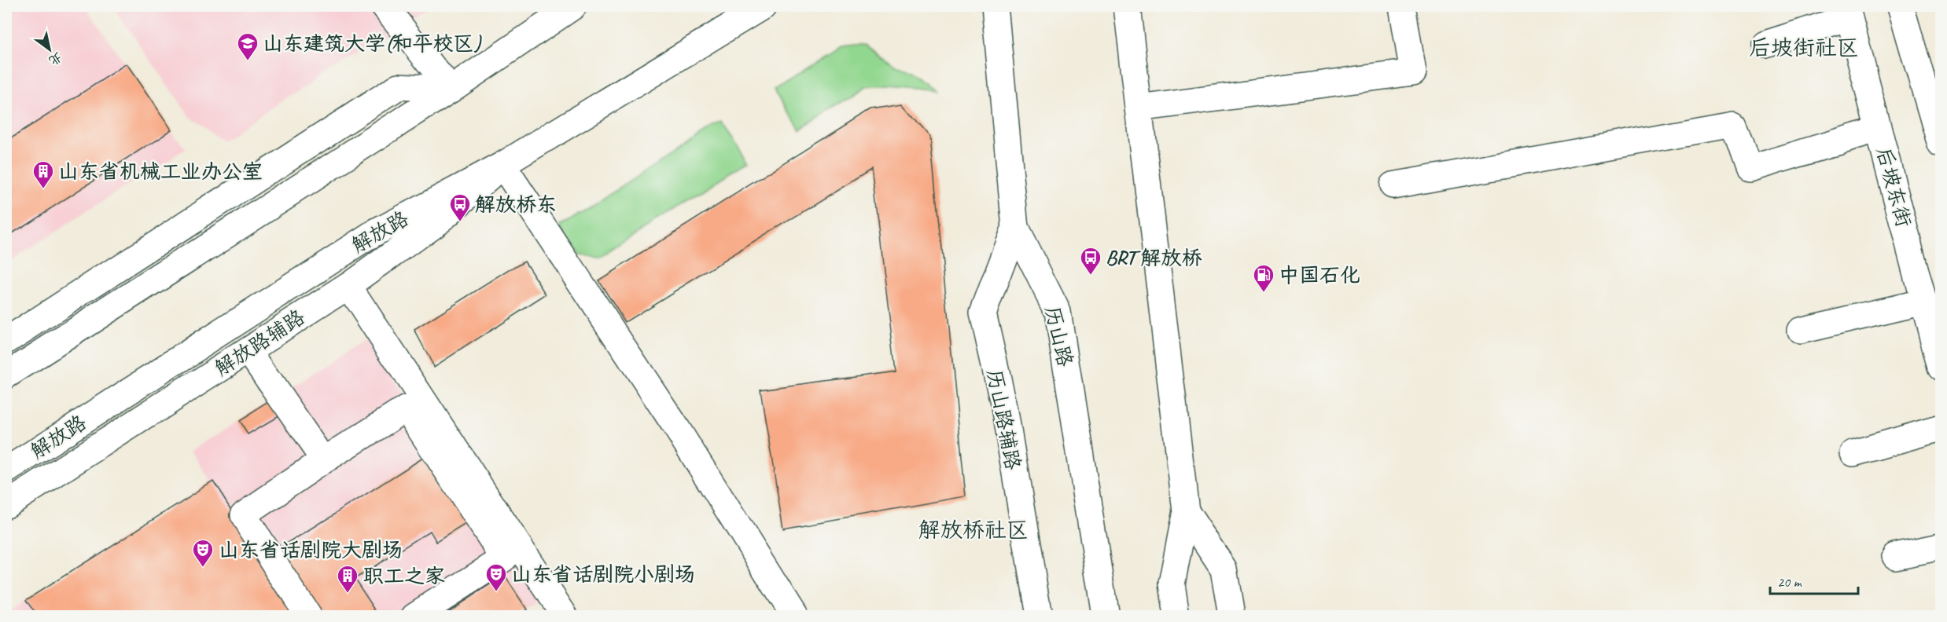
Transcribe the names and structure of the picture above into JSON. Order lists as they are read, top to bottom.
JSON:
{
  "streets": {
    "street": [
      "后坡东街",
      "解放路",
      "历山路",
      "解放路辅路",
      "历山路辅路"
    ]
  },
  "crossings": [
    ["解放路", "解放路辅路"],
    ["历山路", "历山路辅路"]
  ],
  "districts": ["后坡街社区", "解放桥社区"],
  "places": {
    "school or university": ["山东建筑大学(和平校区)"],
    "building": ["山东省机械工业办公室", "职工之家"],
    "bus stop": ["解放桥东", "BRT 解放桥"],
    "fuel station": ["中国石化"],
    "theatre": ["山东省话剧院大剧场", "山东省话剧院小剧场"]
  },
  "scale_bar": "20 m",
  "north": "bottom right"
}
